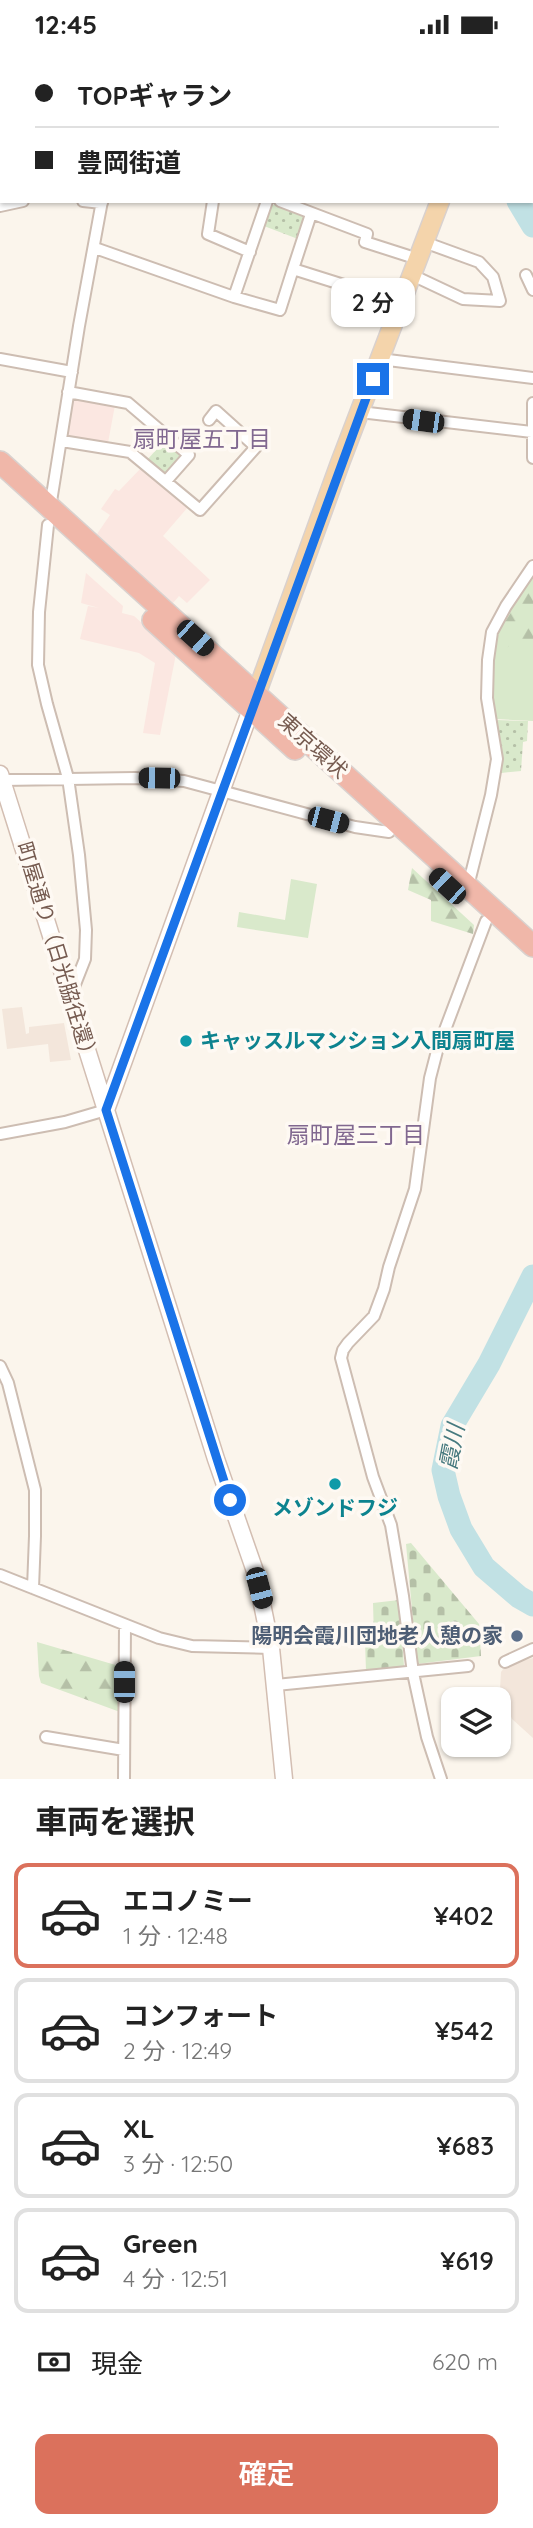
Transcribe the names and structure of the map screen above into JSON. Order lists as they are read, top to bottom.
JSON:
{
  "streets": {
    "highway": ["東京環状"],
    "street": ["町屋通り（日光脇往還）"]
  },
  "districts": ["扇町屋五丁目", "扇町屋三丁目"],
  "water": ["霞川"],
  "places": ["キャッスルマンション入間扇町屋", "メゾンドフジ", "陽明会霞川団地老人憩の家"],
  "page": {
    "status": "12:45",
    "banner": ["TOPギャラン", "豊岡街道"],
    "bubble": "2 分",
    "heading": "車両を選択",
    "list": [
      {
        "name": "エコノミー",
        "note": "1 分 · 12:48",
        "value": "¥402"
      },
      {
        "name": "コンフォート",
        "note": "2 分 · 12:49",
        "value": "¥542"
      },
      {
        "name": "XL",
        "note": "3 分 · 12:50",
        "value": "¥683"
      },
      {
        "name": "Green",
        "note": "4 分 · 12:51",
        "value": "¥619"
      }
    ],
    "pay": ["現金", "620 m"],
    "buttons": "確定"
  }
}
